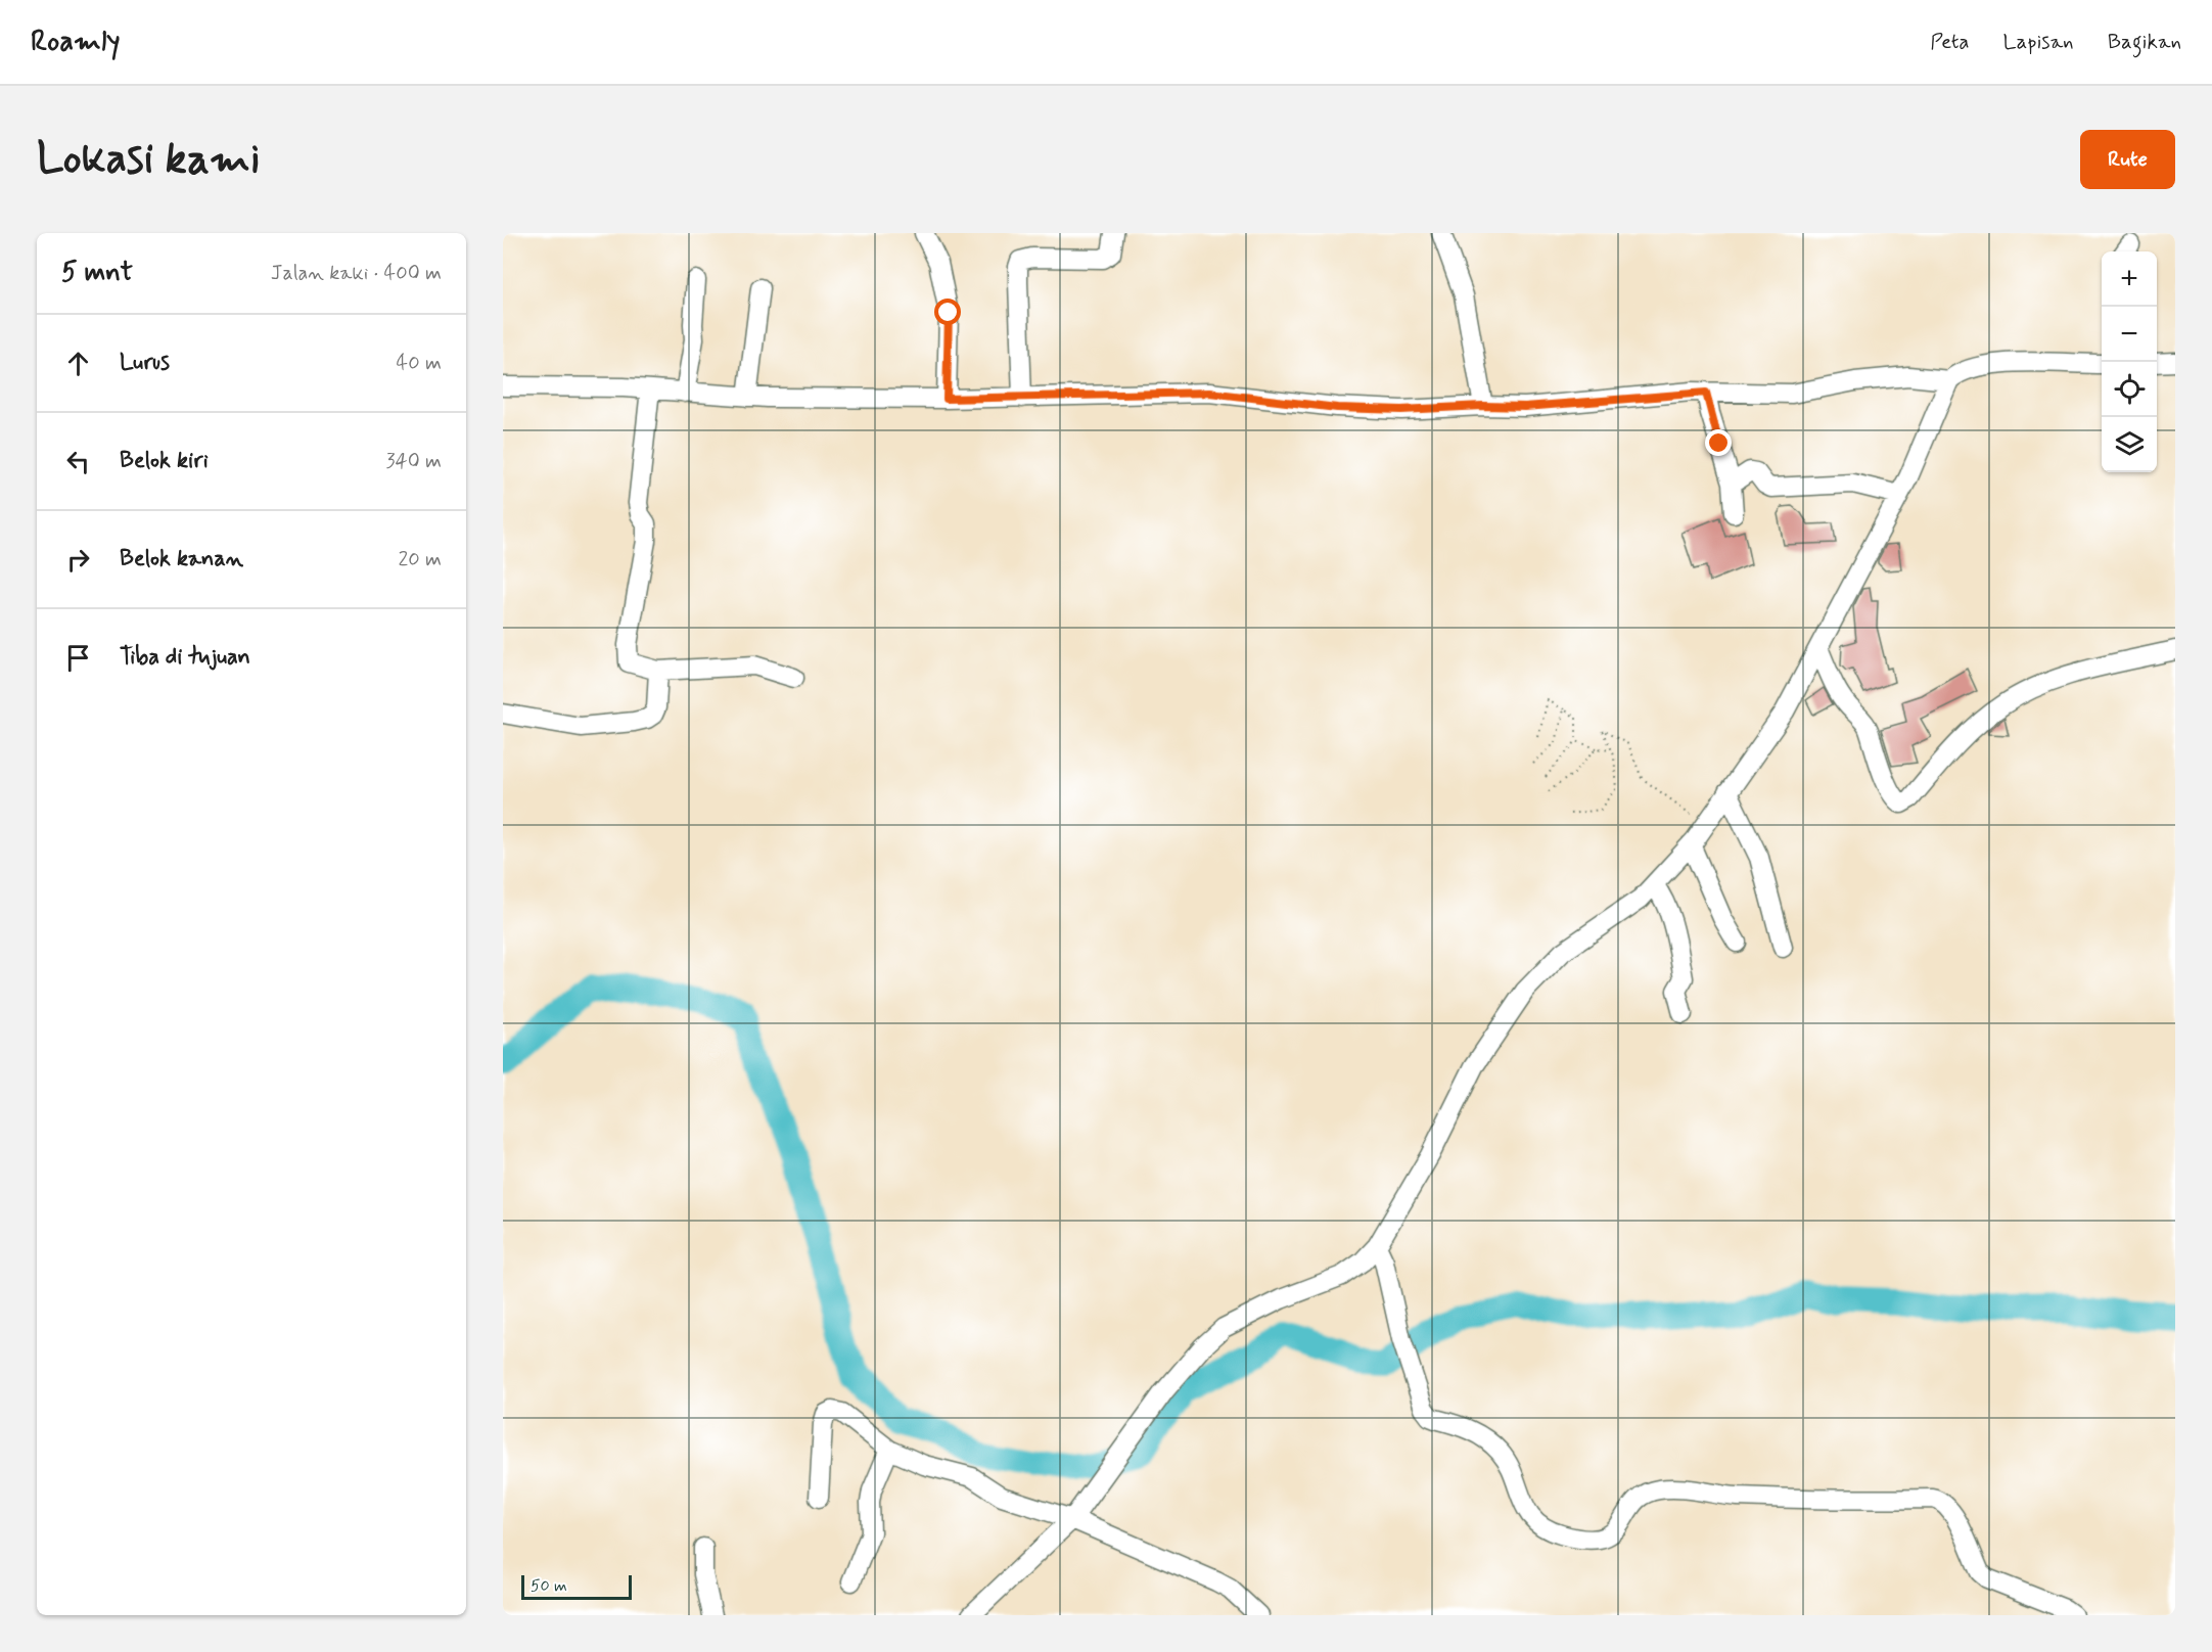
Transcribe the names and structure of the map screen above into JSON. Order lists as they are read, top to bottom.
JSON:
{
  "scale_bar": "50 m",
  "page": {
    "header": "Roamly",
    "nav": ["Peta", "Lapisan", "Bagikan"],
    "buttons": "Rute",
    "title": "Lokasi kami",
    "heading": ["5 mnt", "Jalan kaki · 400 m"],
    "map_buttons": ["+", "−"],
    "list": [
      ["Lurus", "40 m"],
      ["Belok kiri", "340 m"],
      ["Belok kanan", "20 m"],
      "Tiba di tujuan"
    ],
    "scale": "50 m"
  }
}
